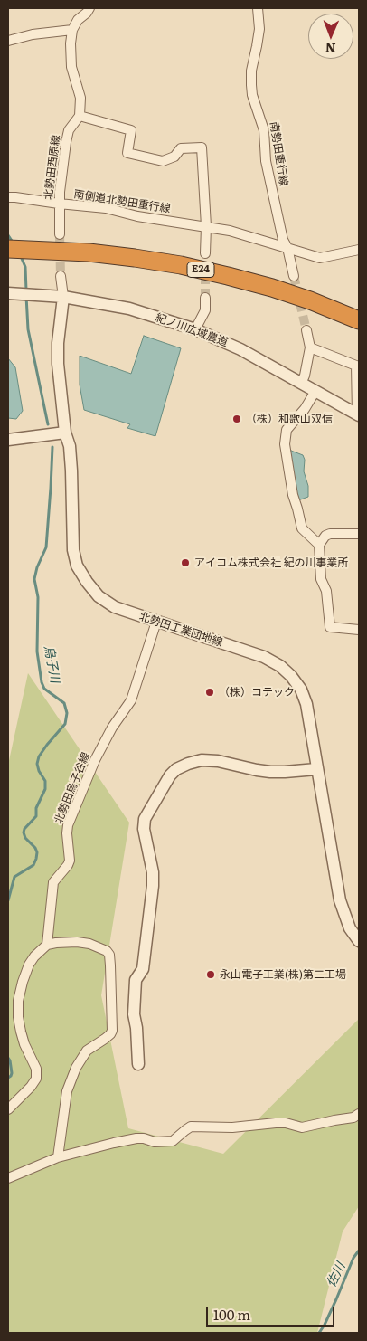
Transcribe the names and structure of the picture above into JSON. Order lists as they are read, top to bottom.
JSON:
{
  "streets": {
    "highway": ["E24"],
    "street": [
      "南勢田重行線",
      "北勢田西原線",
      "南側道北勢田重行線",
      "紀ノ川広域農道",
      "北勢田工業団地線",
      "北勢田烏子谷線"
    ]
  },
  "crossings": [
    ["南勢田重行線", "南側道北勢田重行線"],
    ["北勢田西原線", "南側道北勢田重行線"],
    ["紀ノ川広域農道", "北勢田工業団地線"],
    ["北勢田工業団地線", "北勢田烏子谷線"]
  ],
  "water": ["烏子川", "佐川"],
  "places": [
    "（株）和歌山双信",
    "アイコム株式会社 紀の川事業所",
    "（株）コテック",
    "永山電子工業(株)第二工場"
  ],
  "scale_bar": "100 m",
  "north": "bottom"
}
